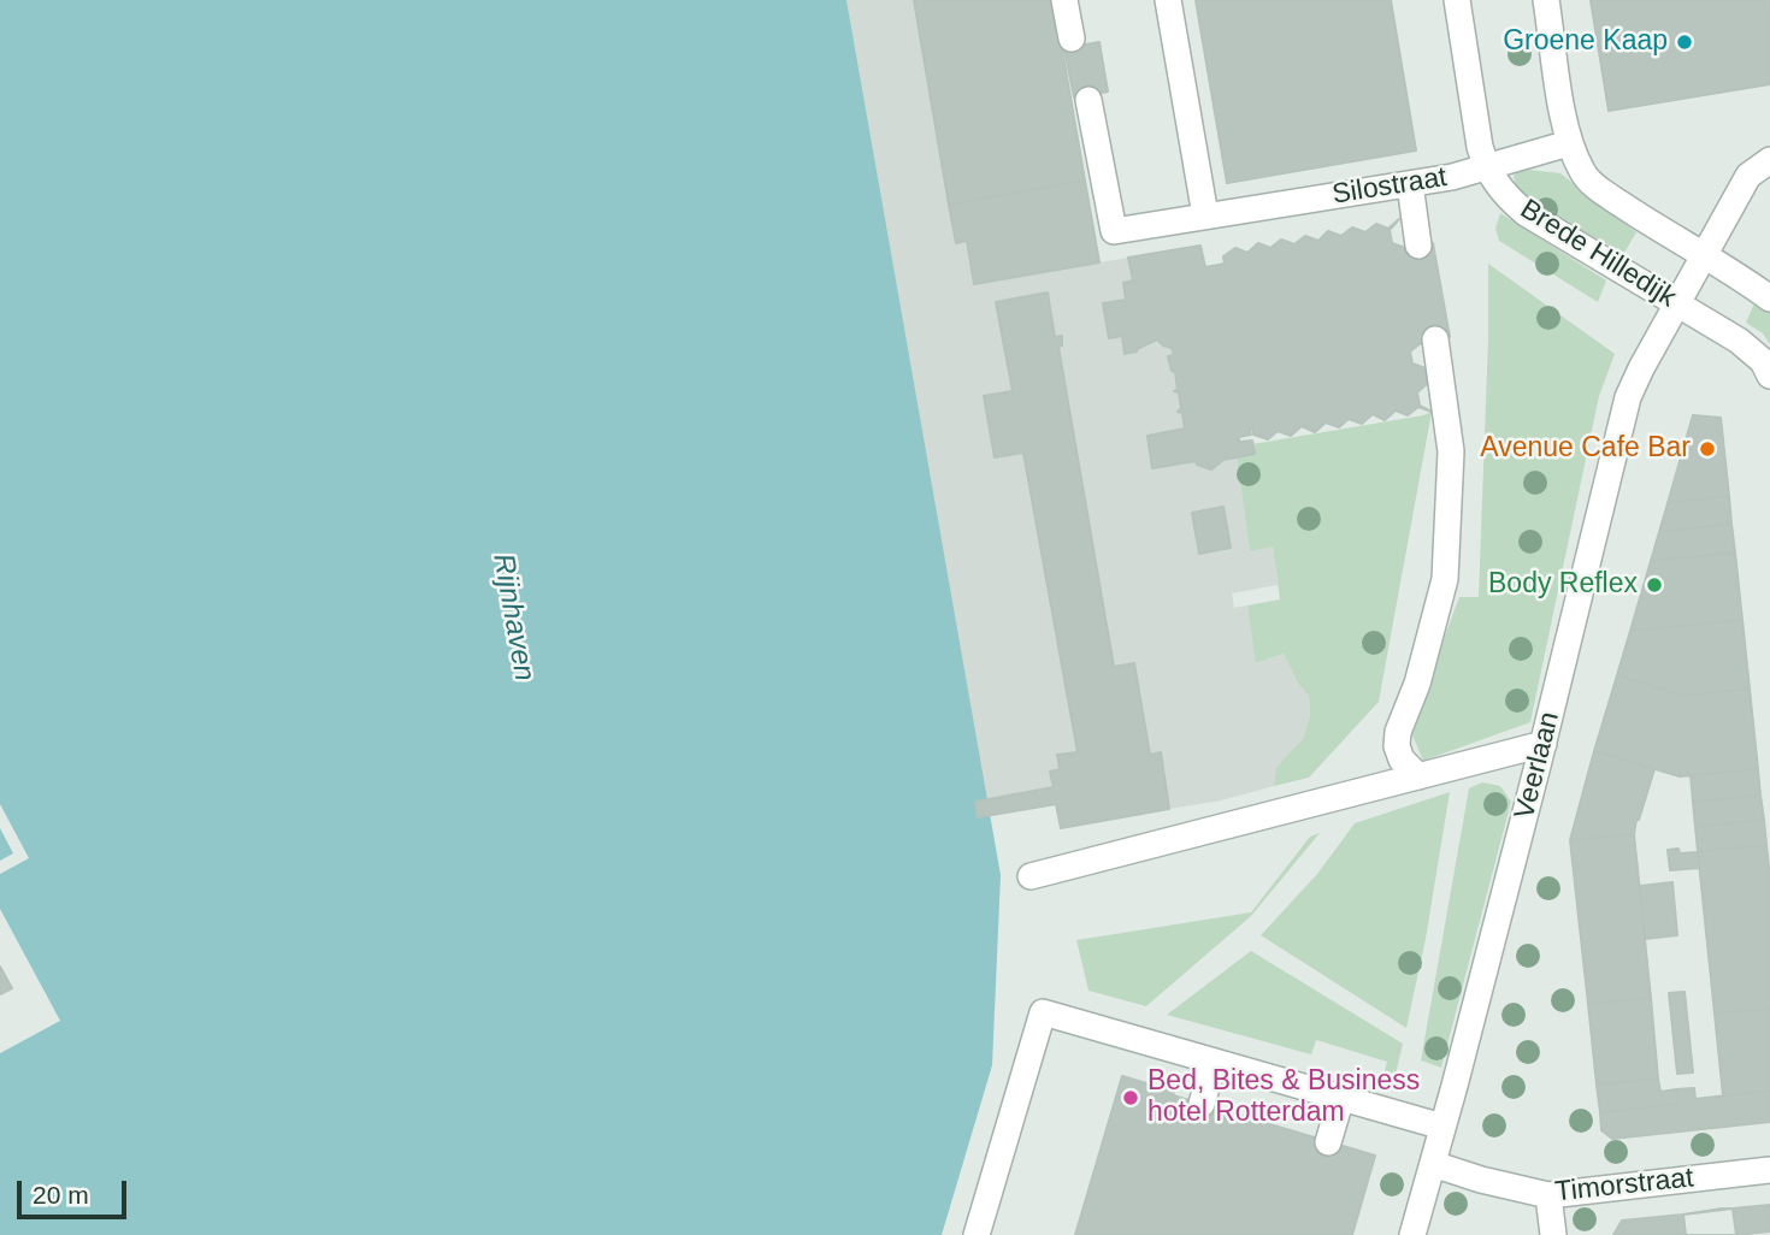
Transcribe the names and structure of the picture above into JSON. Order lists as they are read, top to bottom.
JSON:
{
  "streets": {
    "street": [
      "Silostraat",
      "Brede Hilledijk",
      "Veerlaan",
      "Timorstraat"
    ]
  },
  "crossings": [
    ["Silostraat", "Brede Hilledijk"],
    ["Brede Hilledijk", "Veerlaan"],
    ["Veerlaan", "Timorstraat"]
  ],
  "water": ["Rijnhaven"],
  "places": [
    "Groene Kaap",
    "Avenue Cafe Bar",
    "Body Reflex",
    "Bed, Bites & Business hotel Rotterdam"
  ],
  "scale_bar": "20 m"
}
